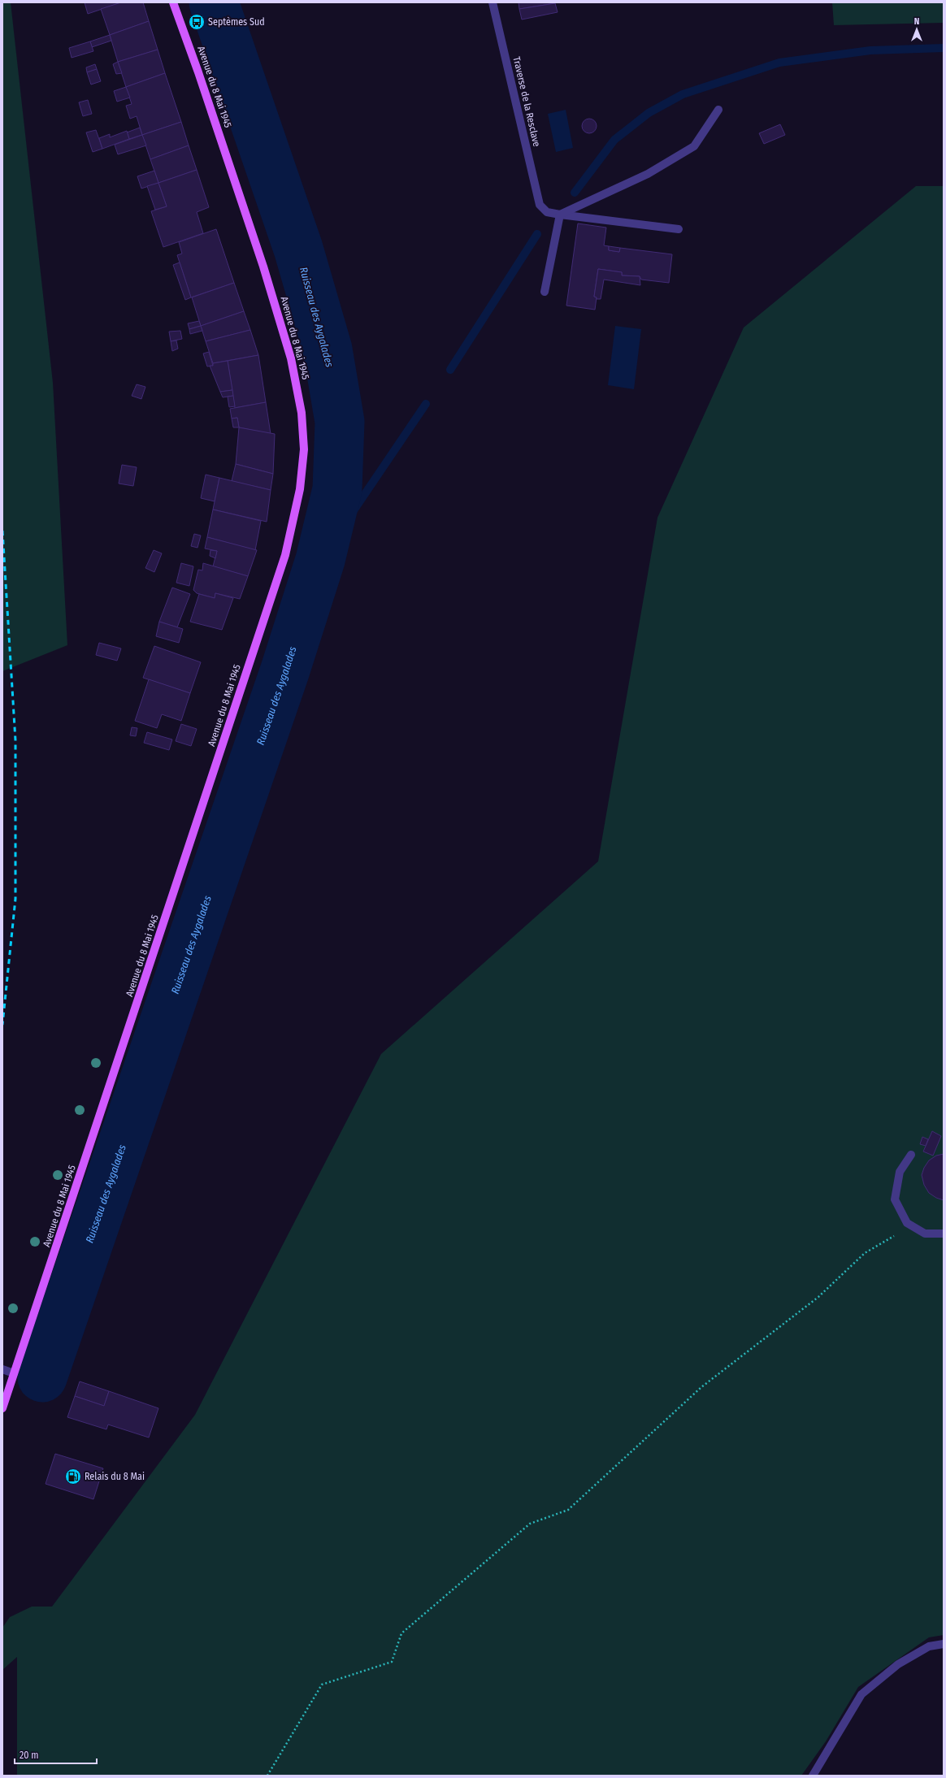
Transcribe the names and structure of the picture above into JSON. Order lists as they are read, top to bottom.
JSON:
{
  "streets": {
    "main road": ["Avenue du 8 Mai 1945"],
    "street": ["Traverse de la Resclave"]
  },
  "water": ["Ruisseau des Aygalades"],
  "places": {
    "bus stop": ["Septèmes Sud"],
    "fuel station": ["Relais du 8 Mai"]
  },
  "scale_bar": "20 m",
  "north": "top"
}
